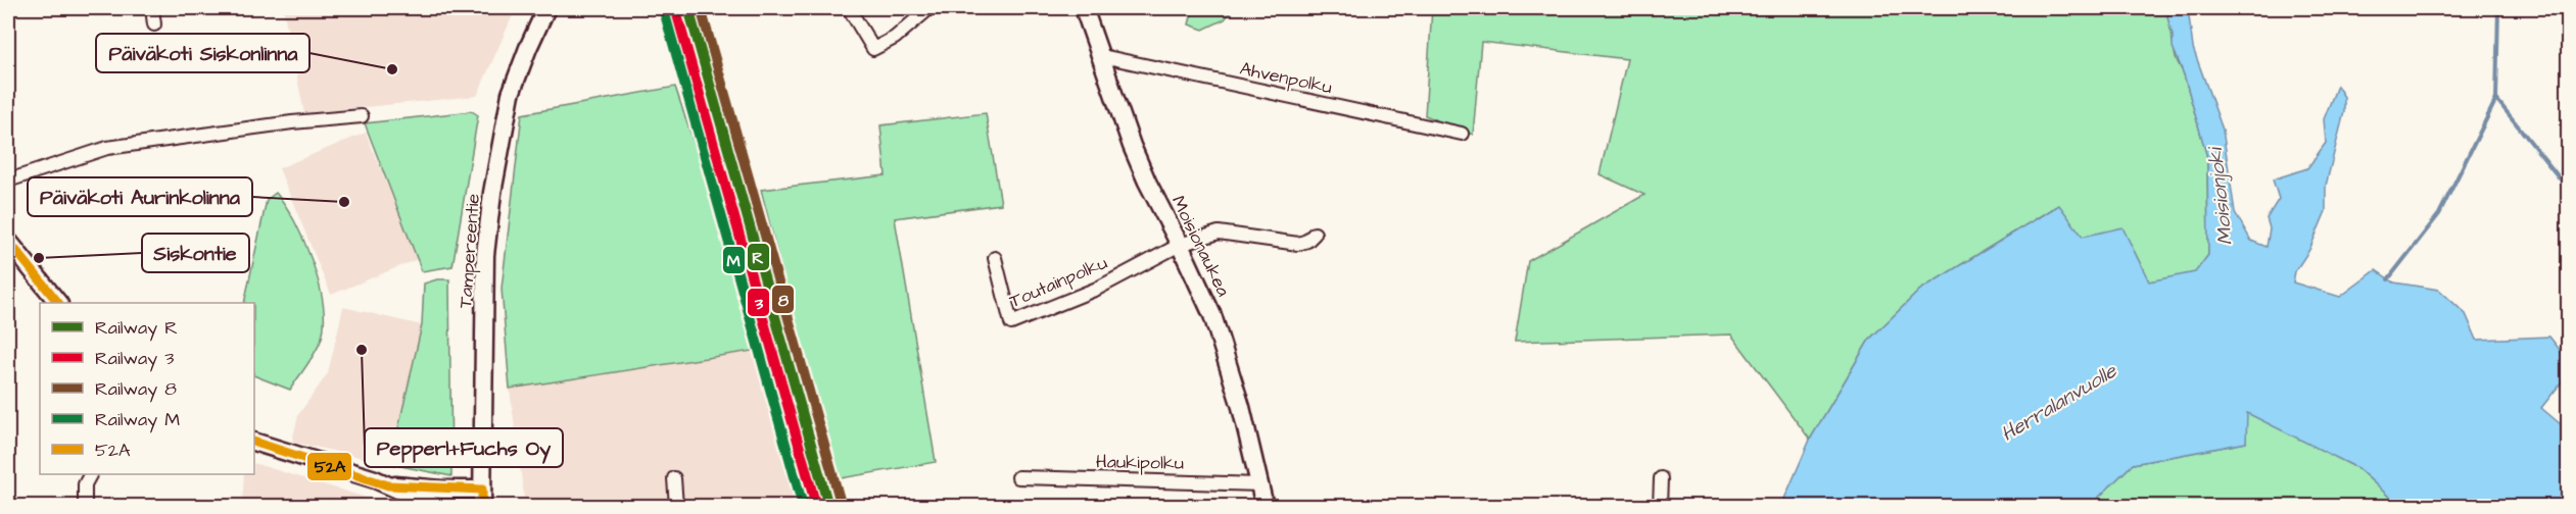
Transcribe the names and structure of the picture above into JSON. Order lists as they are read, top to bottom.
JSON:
{
  "streets": {
    "street": [
      "Ahvenpolku",
      "Moisionaukea",
      "Tampereentie",
      "Toutainpolku",
      "Haukipolku"
    ]
  },
  "crossings": [
    ["Ahvenpolku", "Moisionaukea"],
    ["Moisionaukea", "Toutainpolku"],
    ["Moisionaukea", "Haukipolku"]
  ],
  "water": ["Moisionjoki", "Herralanvuolle"],
  "places": [
    "Päiväkoti Siskonlinna",
    "Päiväkoti Aurinkolinna",
    "Siskontie",
    "Pepperl+Fuchs Oy"
  ],
  "lines": [
    "rail line R",
    "rail line 8",
    "rail line 3",
    "rail line M",
    "transit line 52A"
  ],
  "legend": [
    "Railway R",
    "Railway 3",
    "Railway 8",
    "Railway M",
    "52A"
  ]
}
